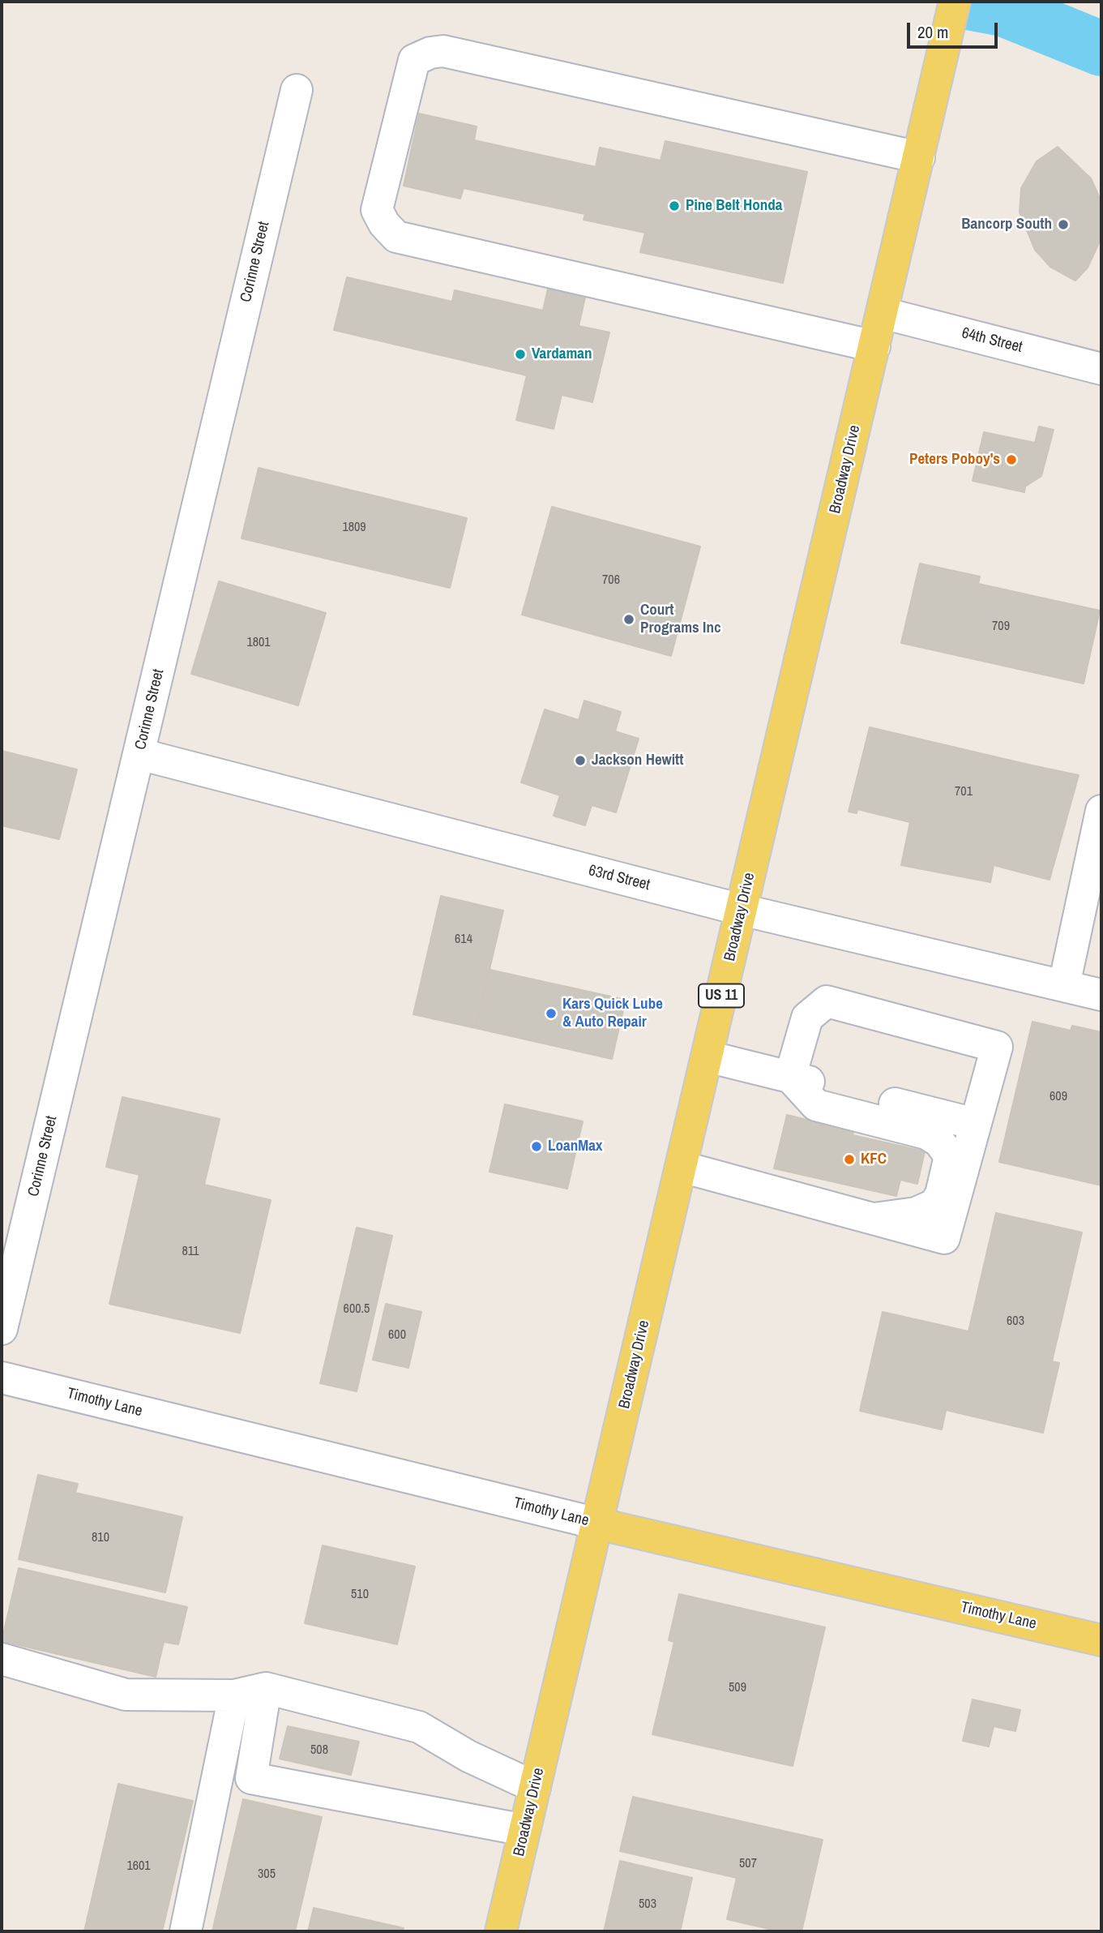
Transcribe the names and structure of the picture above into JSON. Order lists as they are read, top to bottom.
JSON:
{
  "streets": {
    "main road": ["Broadway Drive", "US 11", "Timothy Lane"],
    "street": ["Corinne Street", "64th Street", "63rd Street"]
  },
  "crossings": [
    ["Corinne Street", "63rd Street"],
    ["64th Street", "Broadway Drive"],
    ["Broadway Drive", "63rd Street"],
    ["Broadway Drive", "Timothy Lane"]
  ],
  "places": [
    "Pine Belt Honda",
    "Bancorp South",
    "Vardaman",
    "Peters Poboy's",
    "Court Programs Inc",
    "Jackson Hewitt",
    "Kars Quick Lube & Auto Repair",
    "LoanMax",
    "KFC"
  ],
  "house_numbers": [
    "1809",
    "706",
    "709",
    "1801",
    "701",
    "614",
    "609",
    "811",
    "600.5",
    "603",
    "600",
    "810",
    "510",
    "509",
    "508",
    "507",
    "1601",
    "305",
    "503"
  ],
  "scale_bar": "20 m"
}
